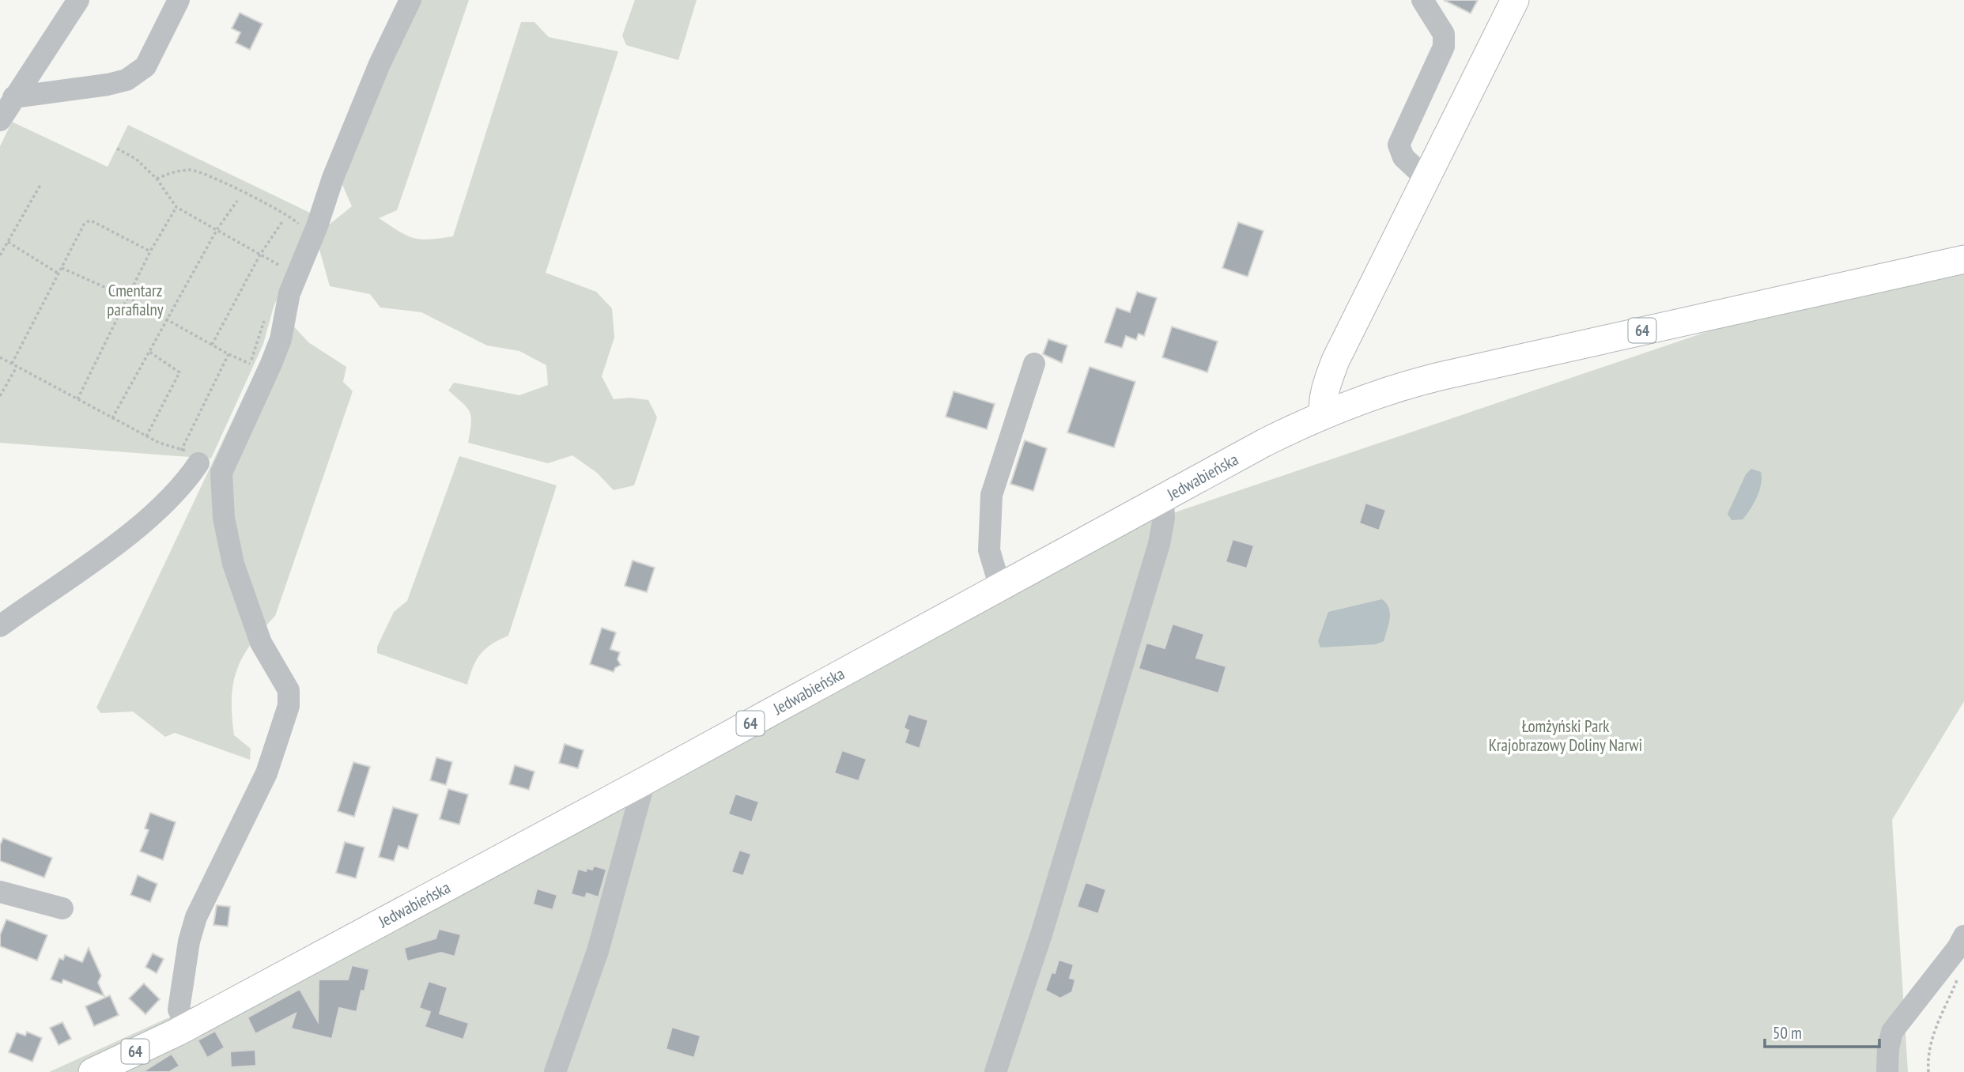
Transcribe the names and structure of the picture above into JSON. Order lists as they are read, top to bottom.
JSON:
{
  "streets": {
    "main road": ["64", "Jedwabieńska"]
  },
  "crossings": [
    ["64", "Jedwabieńska"]
  ],
  "parks": ["Cmentarz parafialny", "Łomżyński Park Krajobrazowy Doliny Narwi"],
  "scale_bar": "50 m"
}
